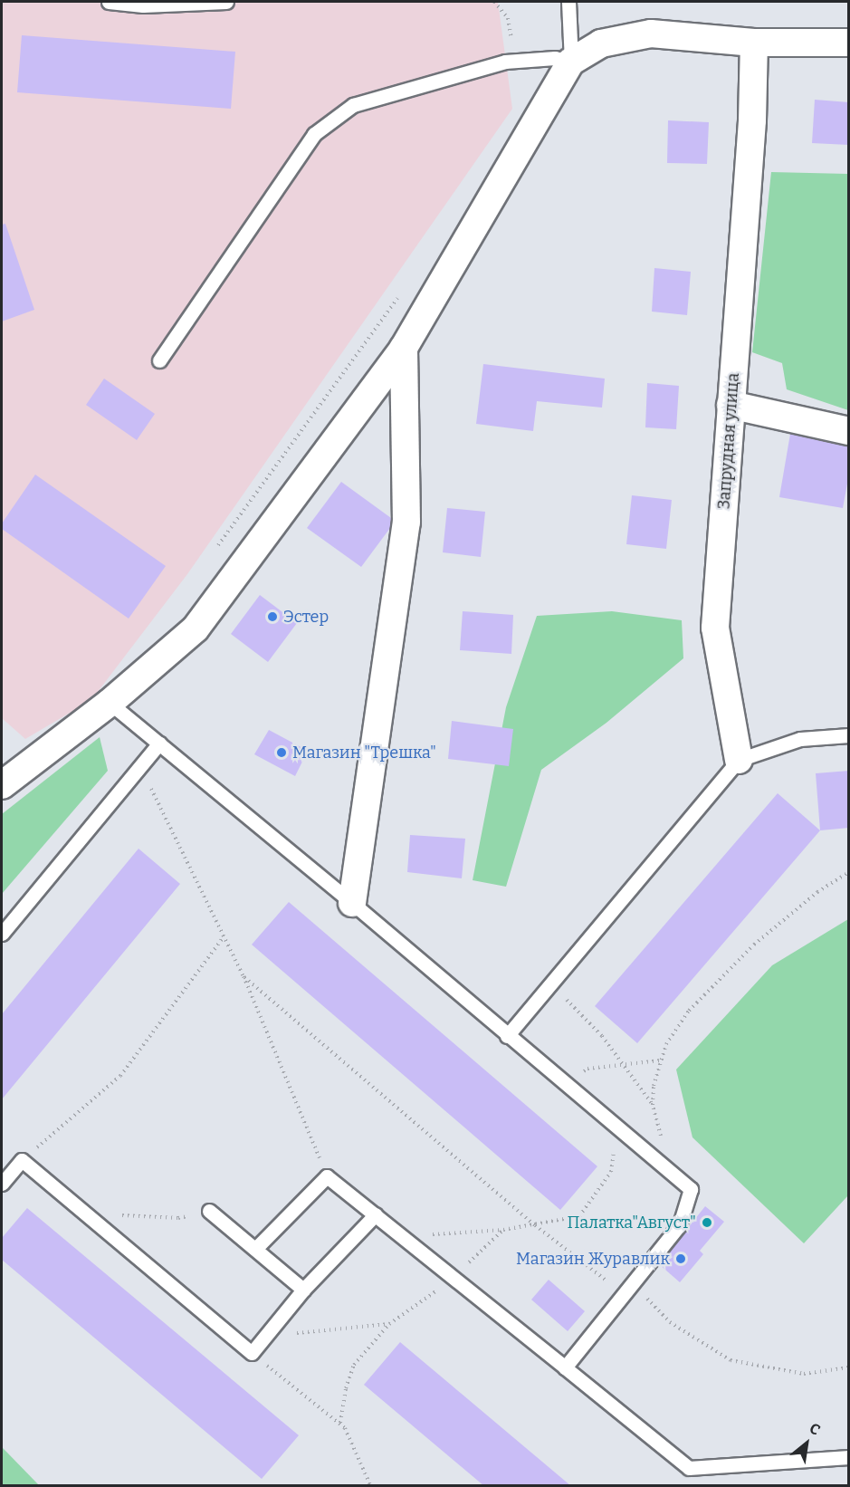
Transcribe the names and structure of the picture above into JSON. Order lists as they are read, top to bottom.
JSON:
{
  "streets": {
    "street": ["Запрудная улица"]
  },
  "places": [
    "Эстер",
    "Магазин \"Трешка\"",
    "Палатка\"Август\"",
    "Магазин Журавлик"
  ],
  "north": "top right"
}
